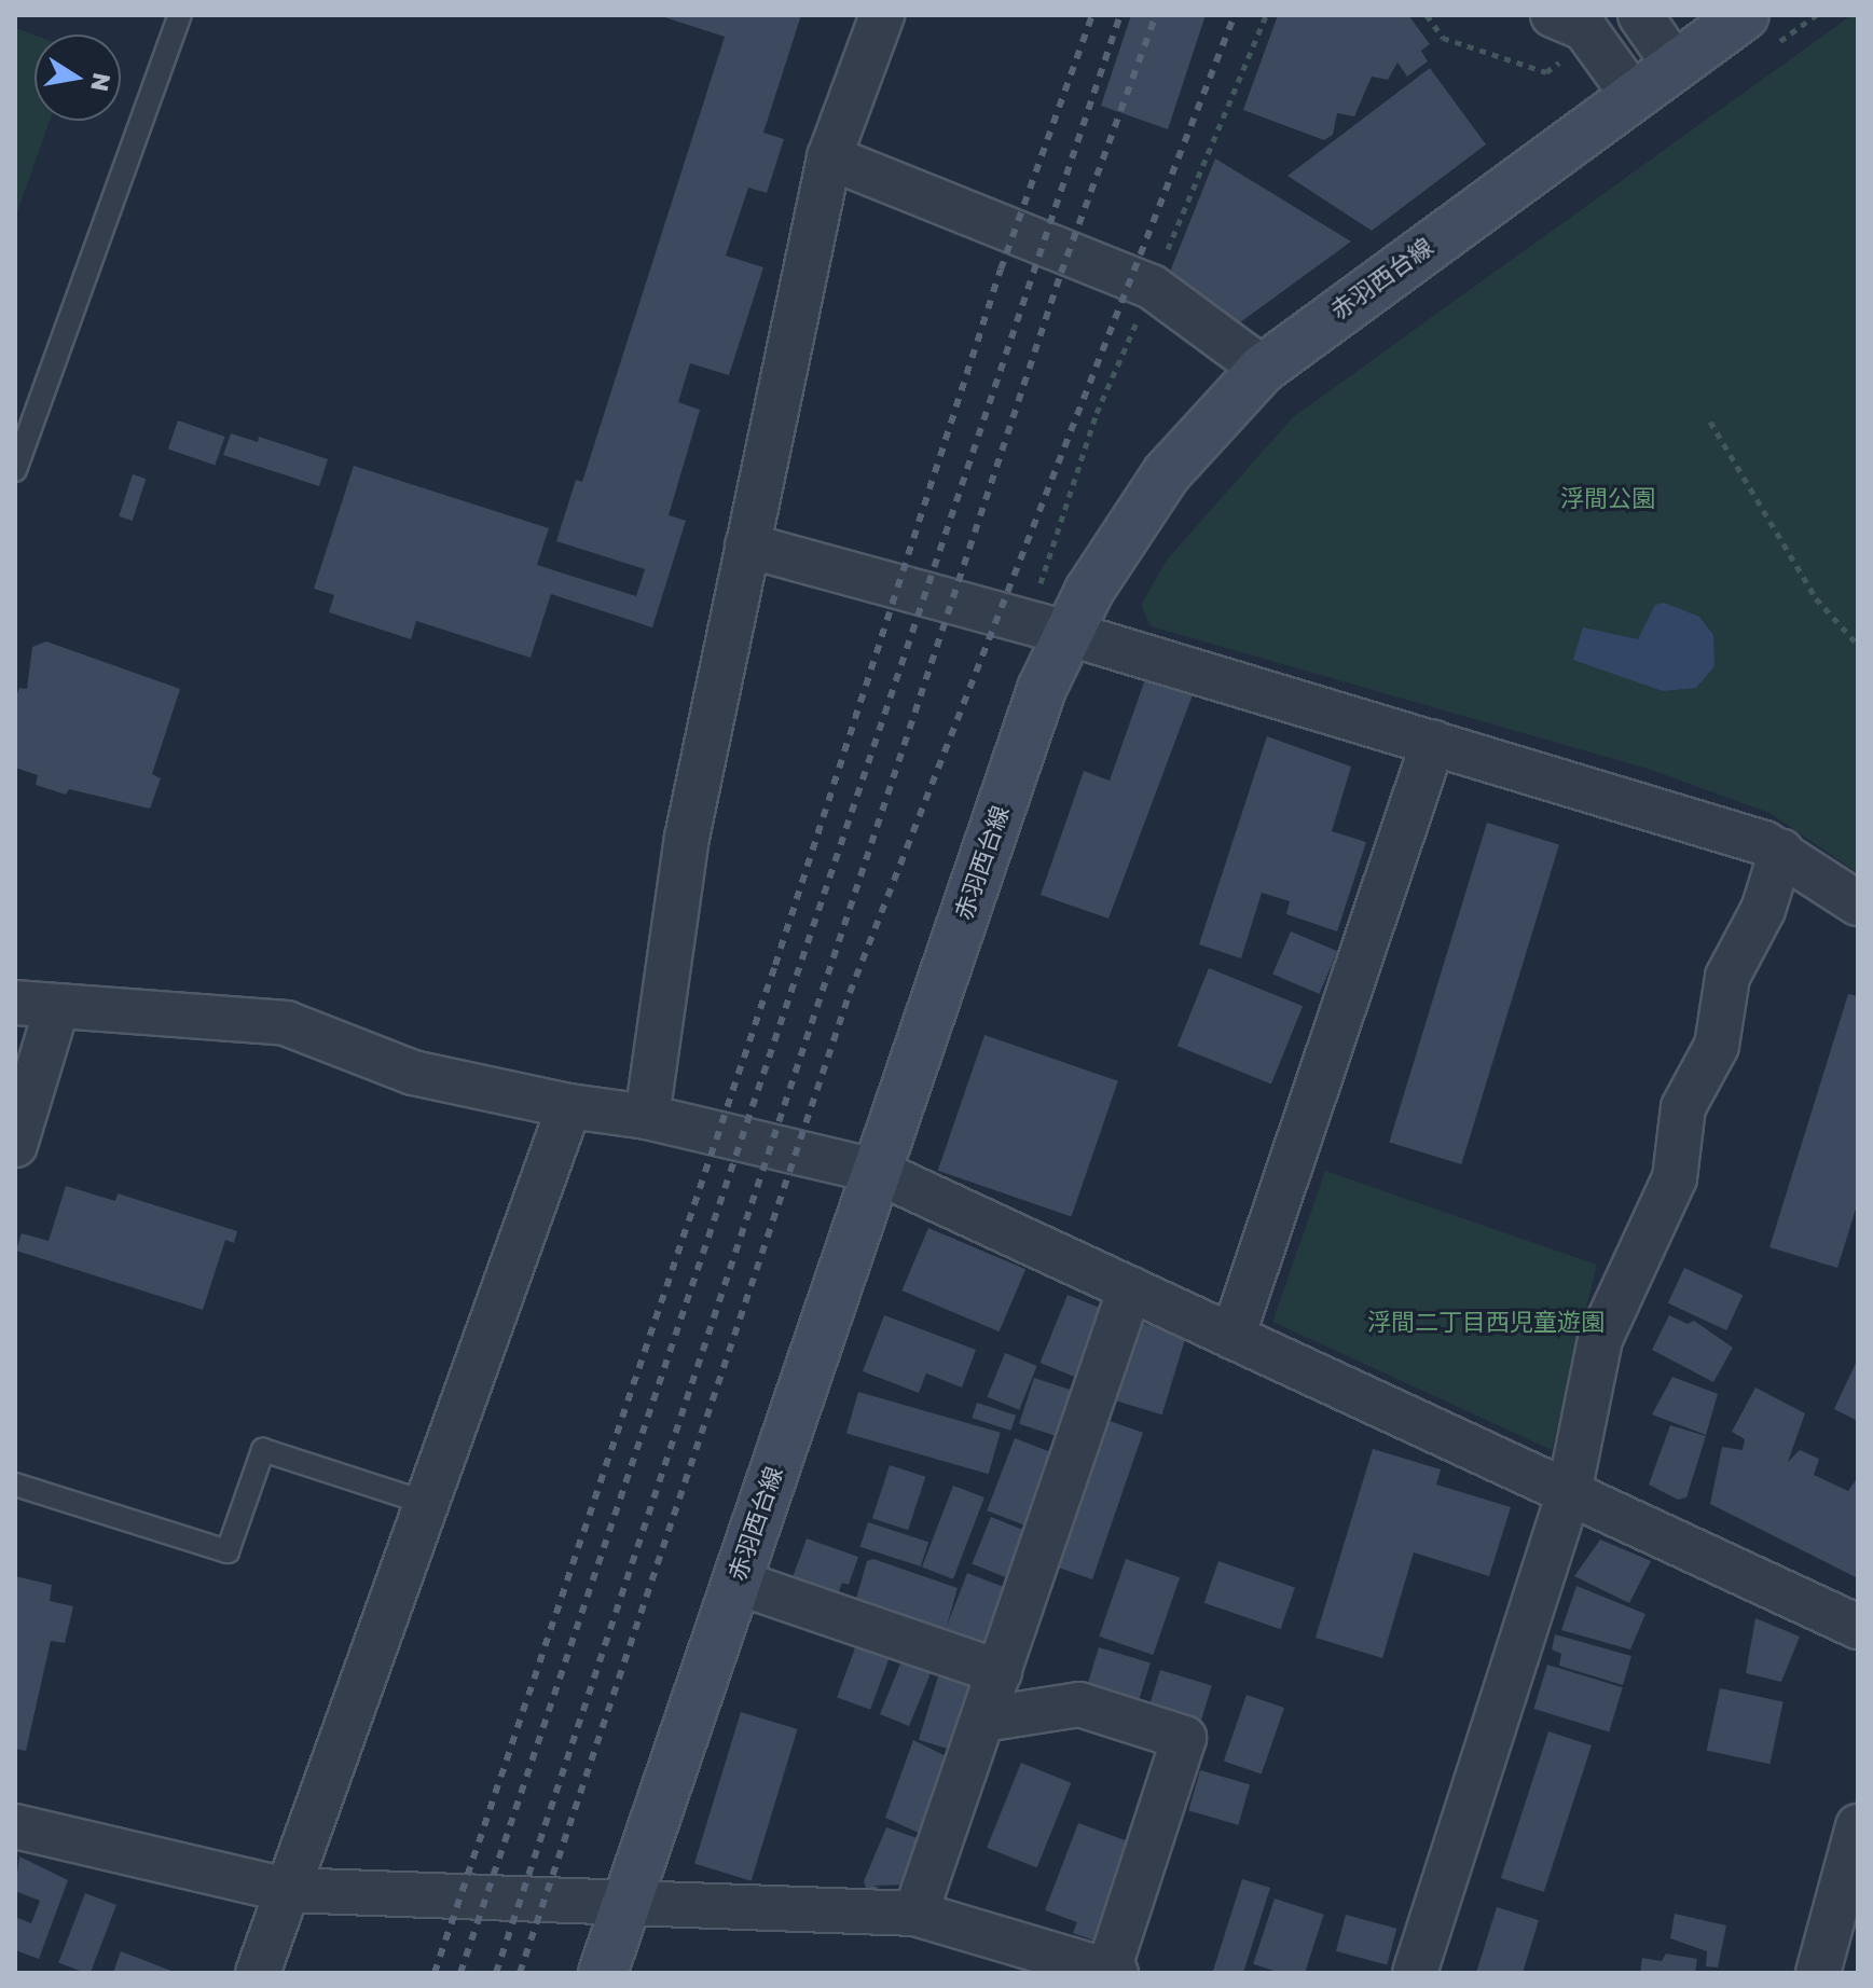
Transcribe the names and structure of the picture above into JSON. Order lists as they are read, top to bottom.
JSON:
{
  "streets": {
    "main road": ["赤羽西台線"]
  },
  "parks": ["浮間公園", "浮間二丁目西児童遊園"],
  "north": "right"
}
